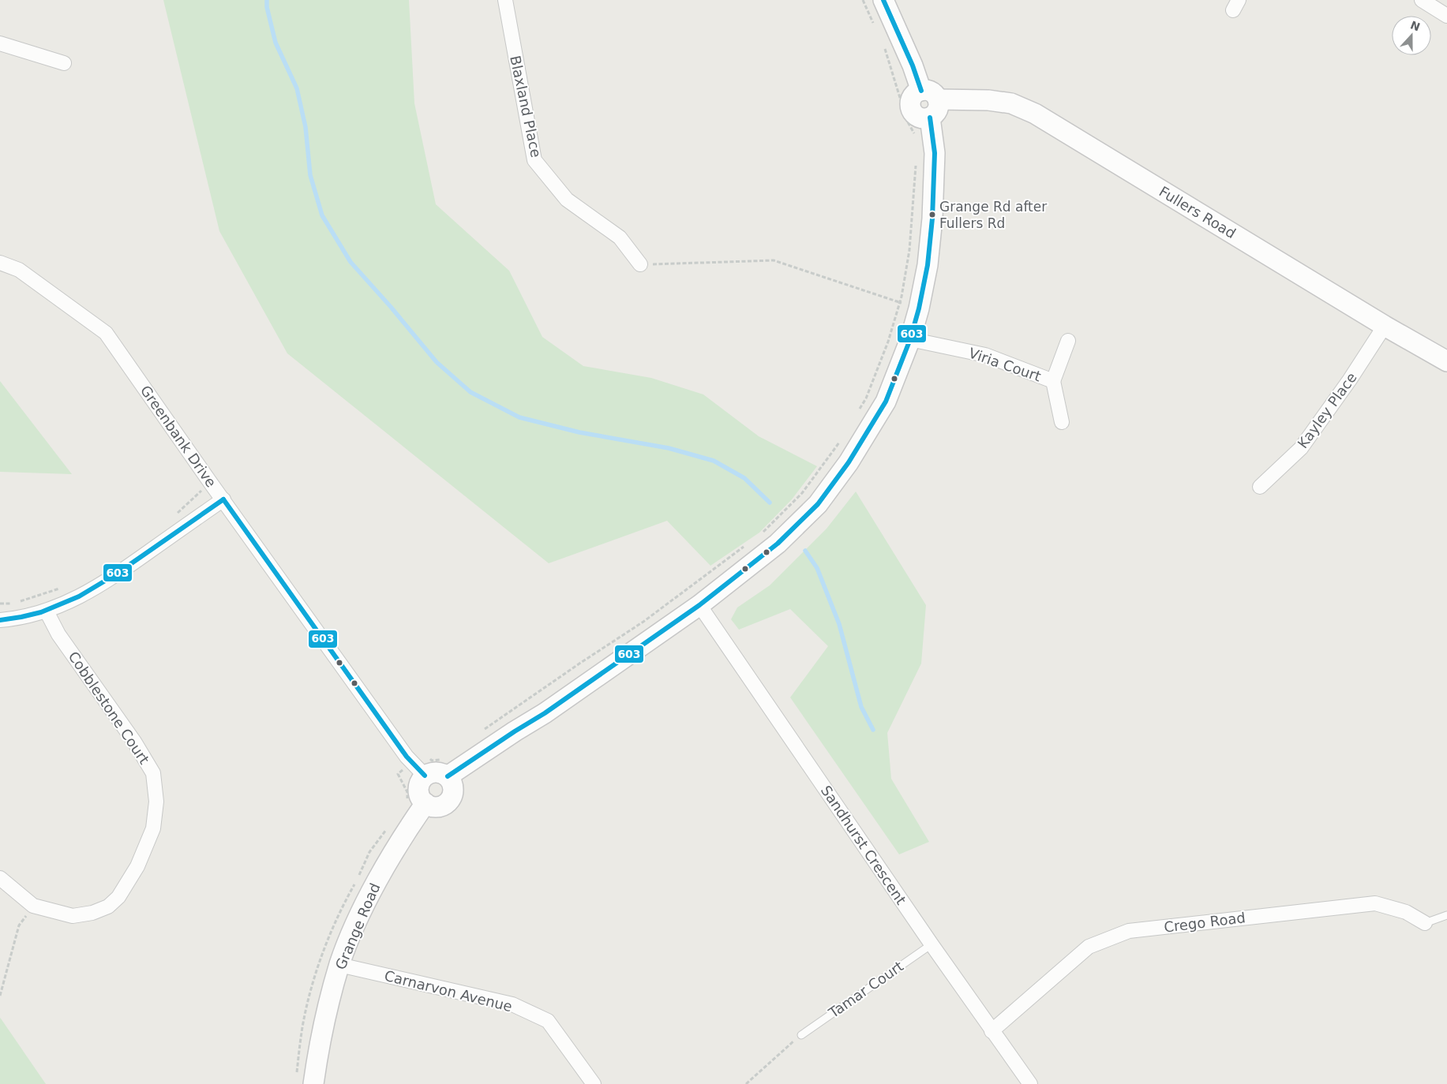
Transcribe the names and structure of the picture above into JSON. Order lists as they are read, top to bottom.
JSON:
{
  "streets": {
    "street": [
      "Blaxland Place",
      "Fullers Road",
      "Viria Court",
      "Kayley Place",
      "Greenbank Drive",
      "Cobblestone Court",
      "Sandhurst Crescent",
      "Crego Road",
      "Grange Road",
      "Carnarvon Avenue"
    ],
    "lane": ["Tamar Court"]
  },
  "crossings": [
    ["Fullers Road", "Kayley Place"],
    ["Greenbank Drive", "Grange Road"],
    ["Sandhurst Crescent", "Crego Road"],
    ["Sandhurst Crescent", "Tamar Court"],
    ["Grange Road", "Carnarvon Avenue"]
  ],
  "places": ["Grange Rd after Fullers Rd"],
  "lines": ["transit line 603"],
  "north": "top"
}
